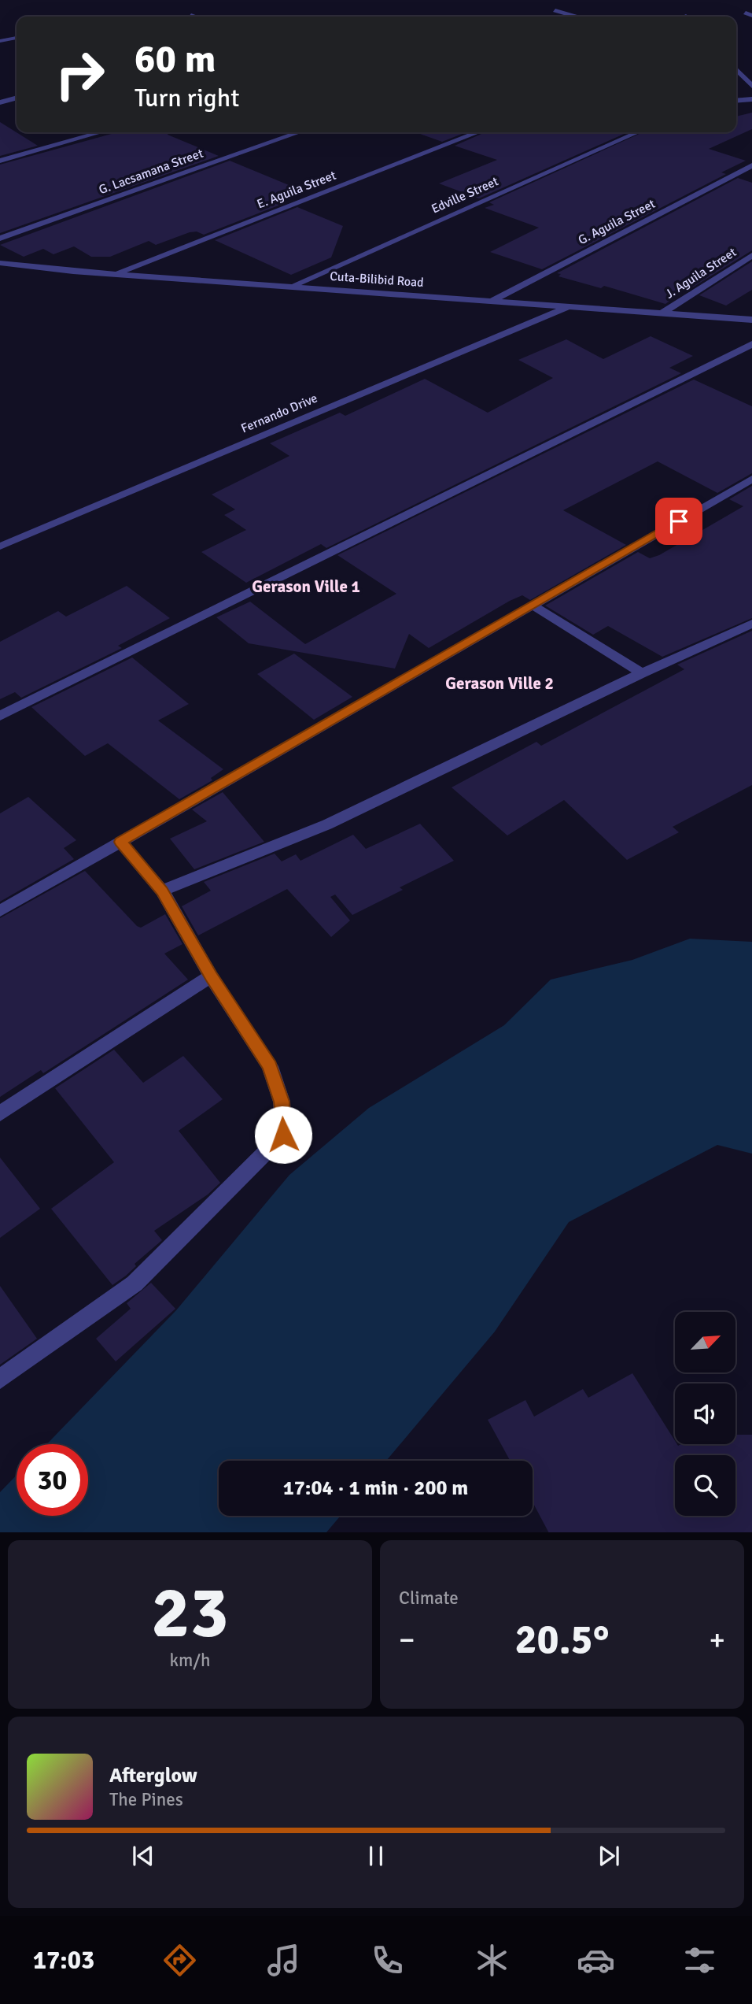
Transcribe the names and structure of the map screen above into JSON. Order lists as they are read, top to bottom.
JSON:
{
  "streets": {
    "street": [
      "G. Lacsamana Street",
      "E. Aguila Street",
      "Edville Street",
      "G. Aguila Street",
      "J. Aguila Street",
      "Cuta-Bilibid Road",
      "Fernando Drive"
    ]
  },
  "crossings": [
    ["E. Aguila Street", "Cuta-Bilibid Road"],
    ["Edville Street", "Cuta-Bilibid Road"],
    ["G. Aguila Street", "Cuta-Bilibid Road"],
    ["J. Aguila Street", "Cuta-Bilibid Road"],
    ["Cuta-Bilibid Road", "Fernando Drive"]
  ],
  "districts": ["Gerason Ville 1", "Gerason Ville 2"],
  "north": "top right",
  "page": {
    "turn": ["60 m", "Turn right"],
    "limit": "30",
    "trip": "17:04 · 1 min · 200 m",
    "tile": [
      ["23", "km/h"],
      "Climate"
    ],
    "heat": ["−", "20.5°", "+"],
    "song": ["Afterglow", "The Pines"],
    "tabs": "17:03"
  }
}
